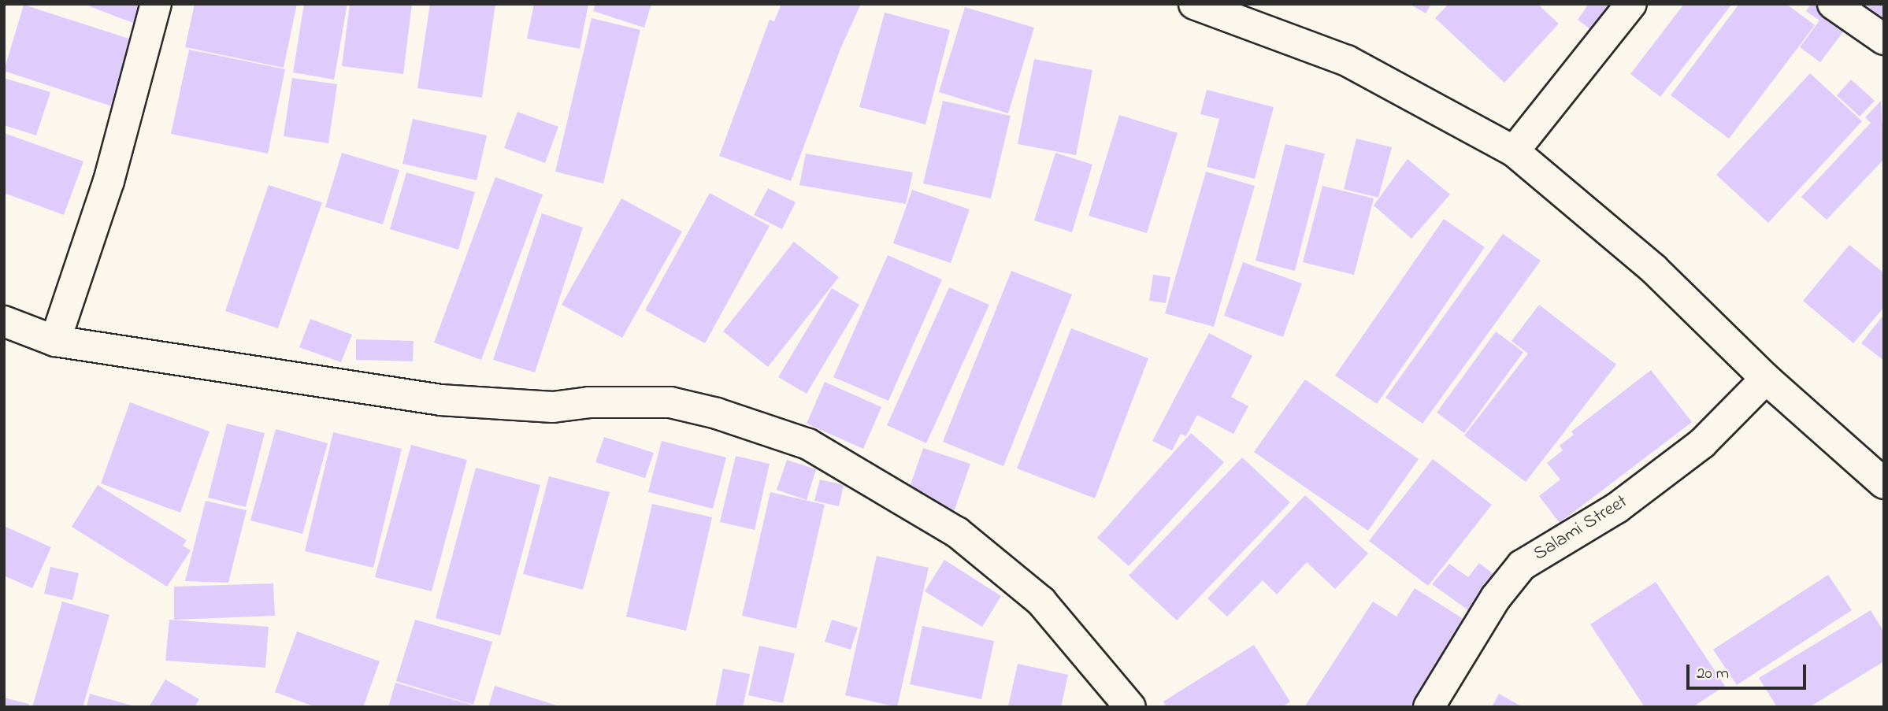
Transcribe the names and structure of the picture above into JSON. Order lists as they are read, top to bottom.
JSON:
{
  "streets": {
    "street": ["Salami Street"]
  },
  "scale_bar": "20 m"
}
